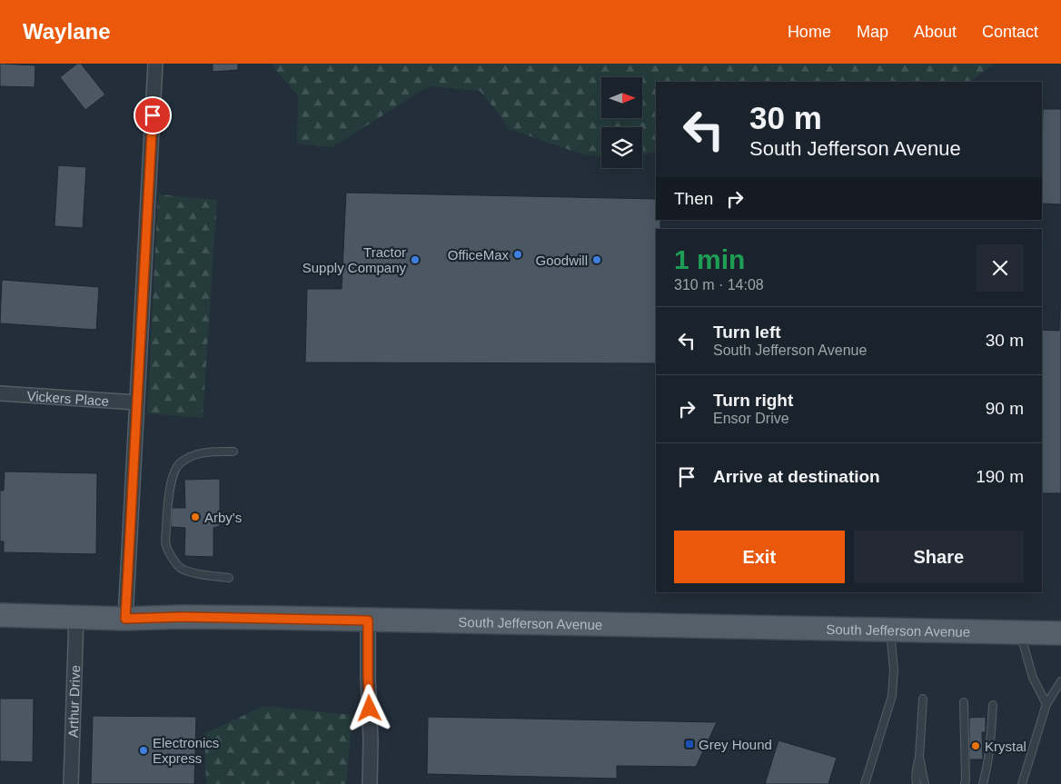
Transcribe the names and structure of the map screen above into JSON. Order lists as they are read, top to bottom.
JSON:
{
  "streets": {
    "main road": ["South Jefferson Avenue"],
    "street": ["Vickers Place", "Arthur Drive"]
  },
  "crossings": [
    ["South Jefferson Avenue", "Arthur Drive"]
  ],
  "places": {
    "other": [
      "OfficeMax",
      "Tractor Supply Company",
      "Goodwill",
      "Arby's",
      "Krystal",
      "Electronics Express"
    ],
    "transit": ["Grey Hound"]
  },
  "north": "right",
  "page": {
    "header": "Waylane",
    "nav": [
      "Home",
      "Map",
      "About",
      "Contact"
    ],
    "turn": ["30 m", "South Jefferson Avenue"],
    "then": "Then",
    "heading": ["1 min", "310 m · 14:08"],
    "list": [
      {
        "name": "Turn left",
        "note": "South Jefferson Avenue",
        "value": "30 m"
      },
      {
        "name": "Turn right",
        "note": "Ensor Drive",
        "value": "90 m"
      },
      {
        "name": "Arrive at destination",
        "value": "190 m"
      }
    ],
    "buttons": ["Exit", "Share"]
  }
}
